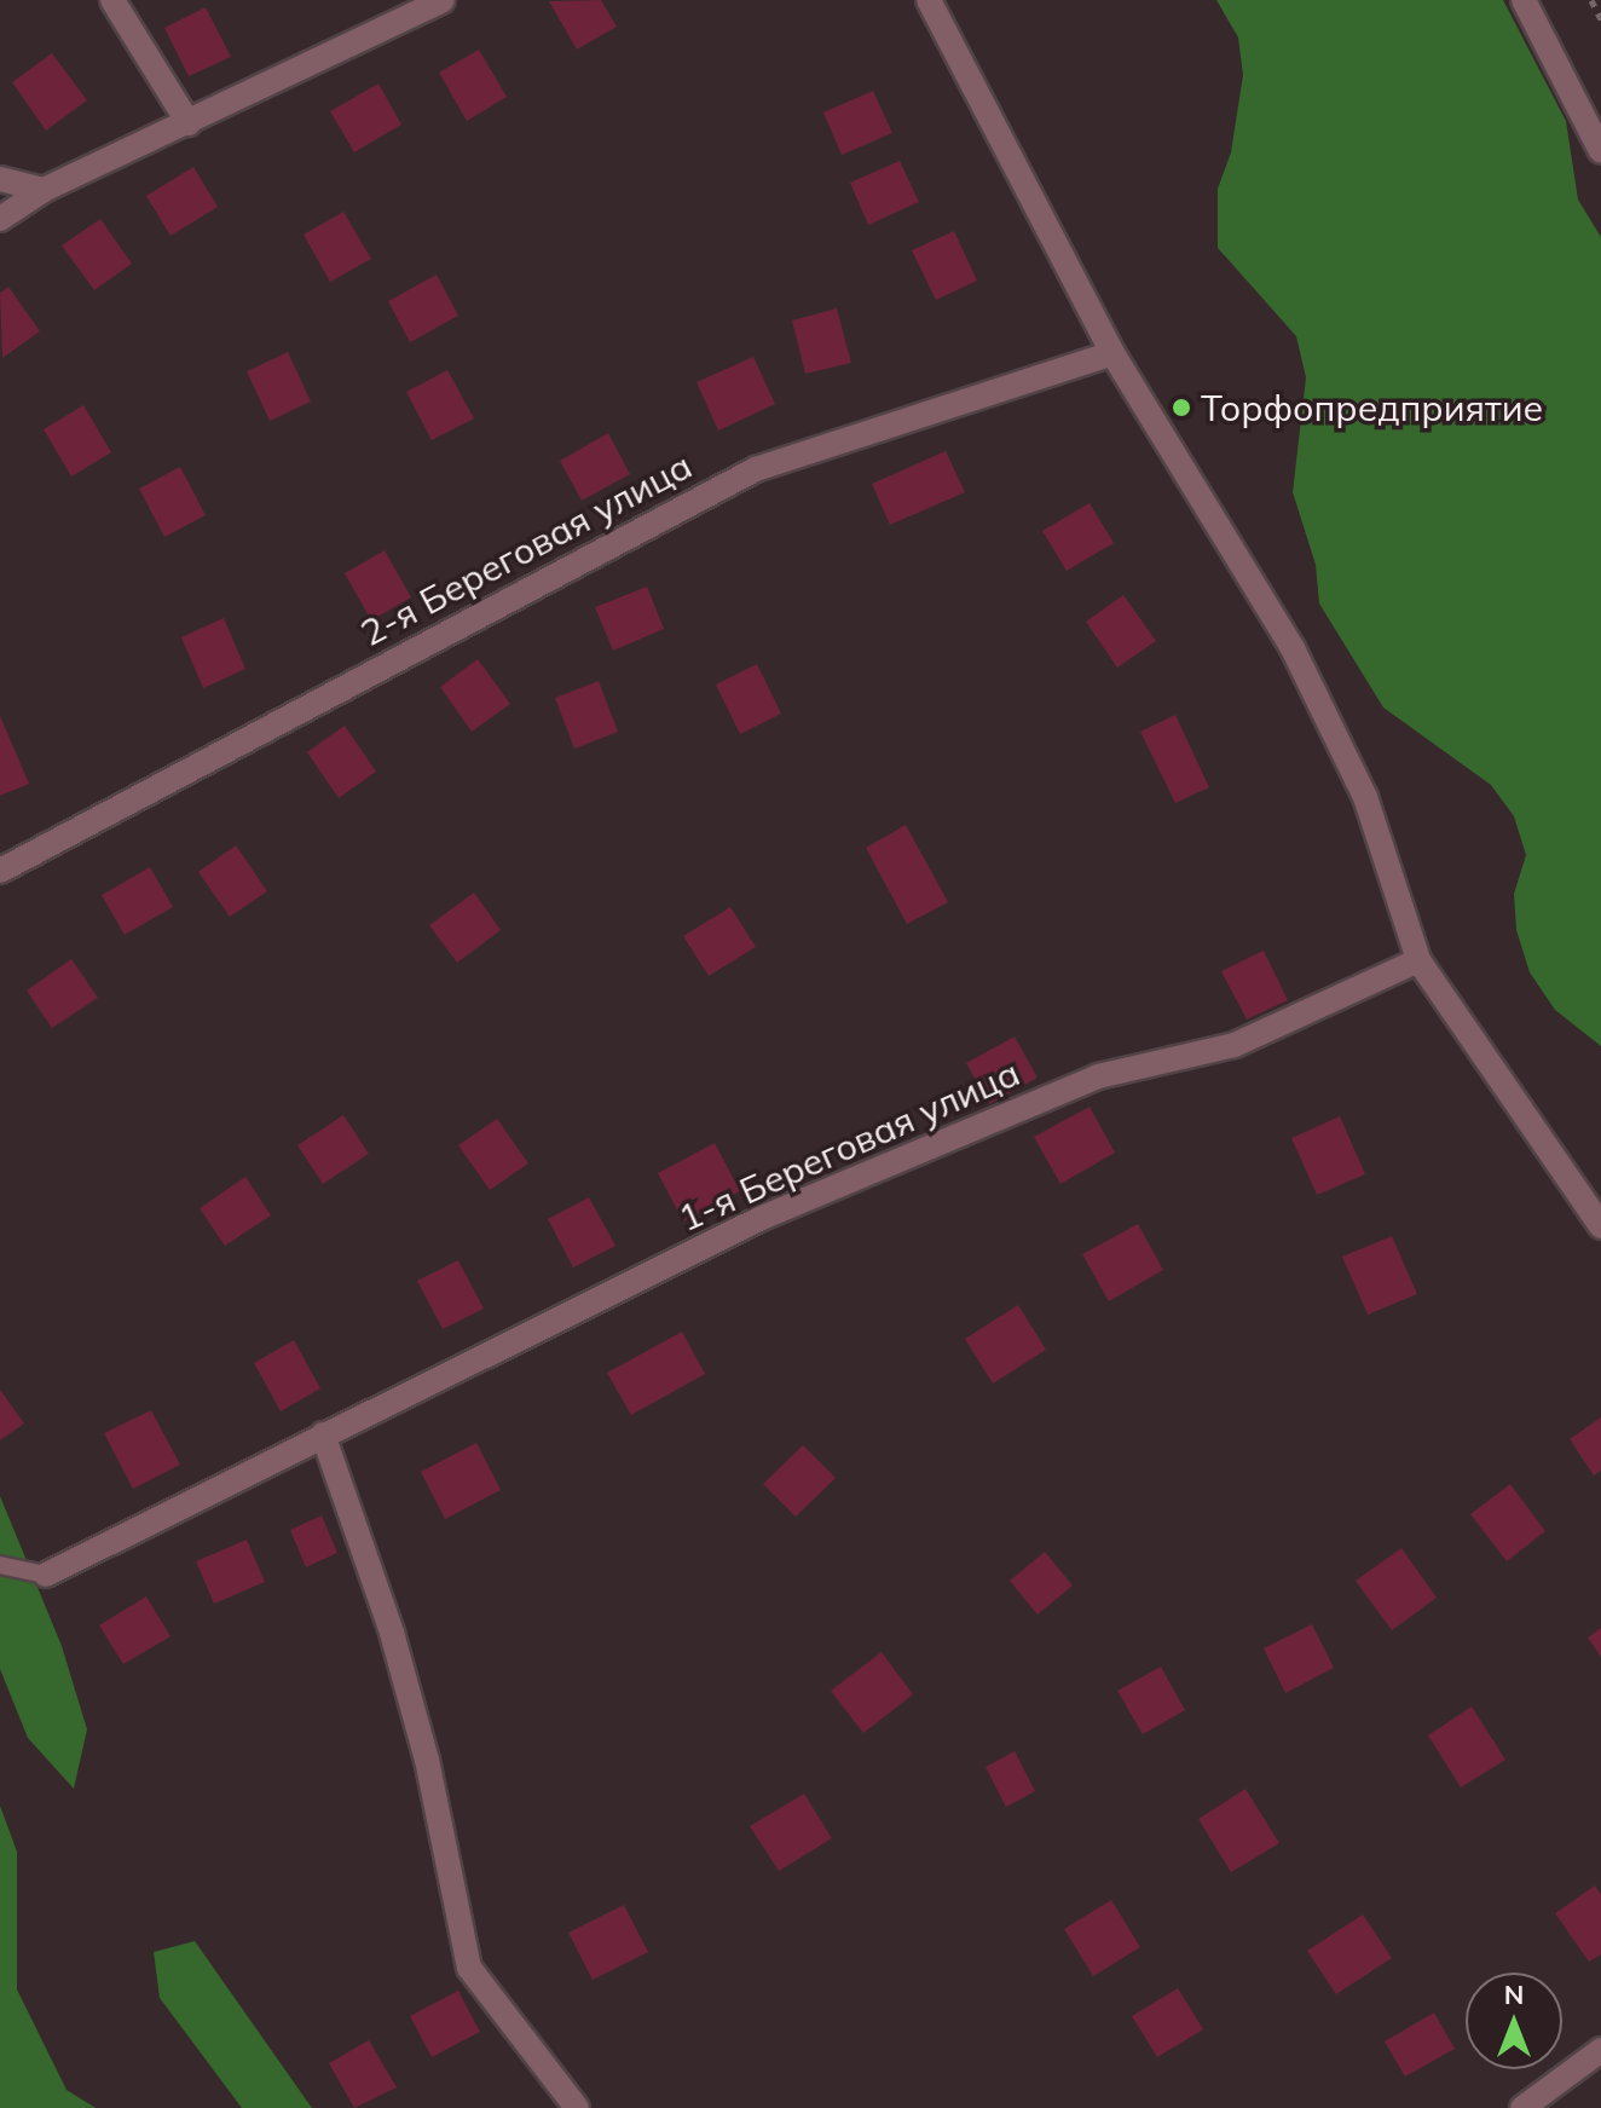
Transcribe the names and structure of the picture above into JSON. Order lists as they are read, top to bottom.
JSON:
{
  "streets": {
    "street": ["2-я Береговая улица", "1-я Береговая улица"]
  },
  "places": ["Торфопредприятие"],
  "north": "top"
}
